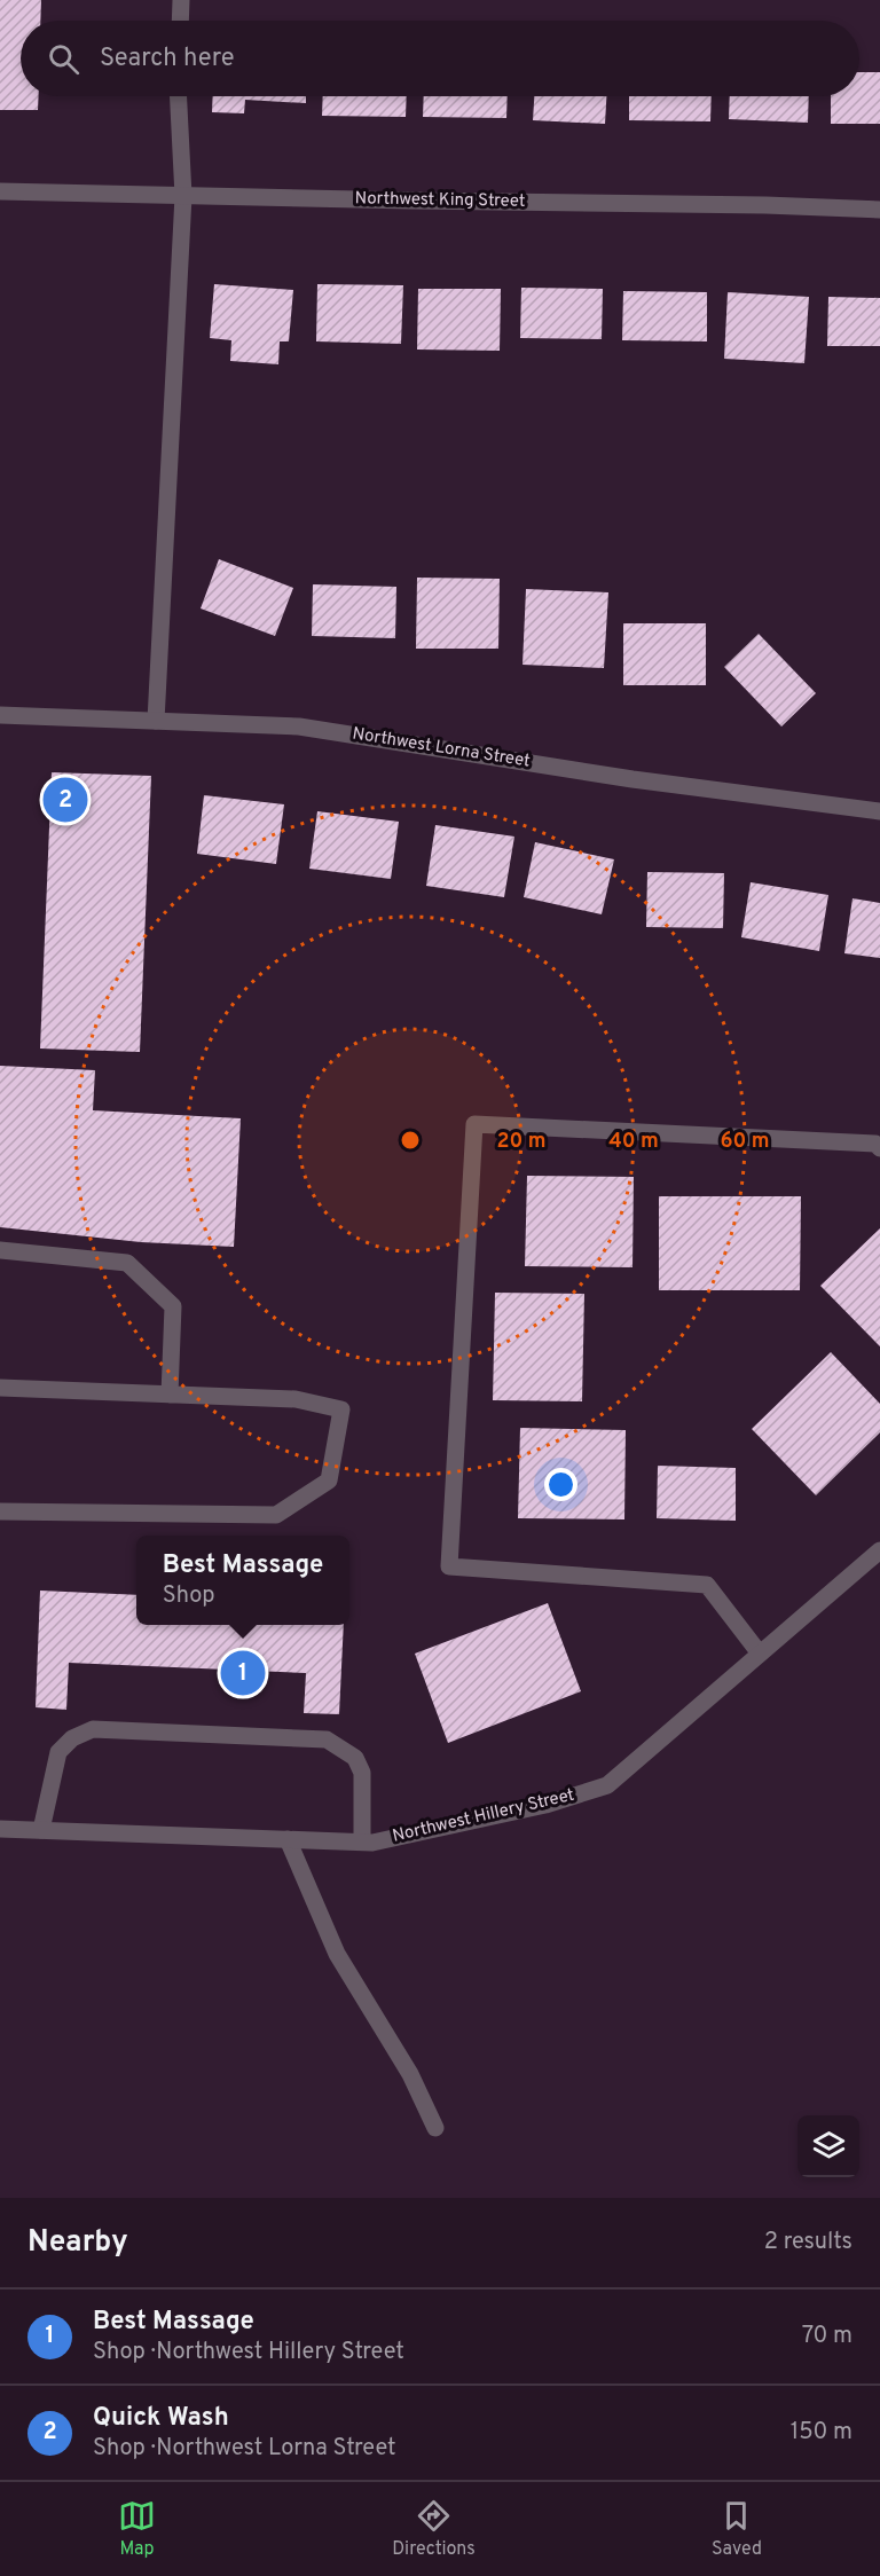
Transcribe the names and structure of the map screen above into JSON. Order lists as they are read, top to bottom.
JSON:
{
  "streets": {
    "street": ["Northwest King Street", "Northwest Lorna Street", "Northwest Hillery Street"]
  },
  "page": {
    "search": "Search here",
    "pins": ["2", "1"],
    "popup": ["Best Massage", "Shop"],
    "heading": ["Nearby", "2 results"],
    "list": [
      {
        "mark": "1",
        "name": "Best Massage",
        "note": "Shop · Northwest Hillery Street",
        "value": "70 m"
      },
      {
        "mark": "2",
        "name": "Quick Wash",
        "note": "Shop · Northwest Lorna Street",
        "value": "150 m"
      }
    ],
    "nav": ["Map", "Directions", "Saved"]
  },
  "rings": ["20 m", "40 m", "60 m"]
}
